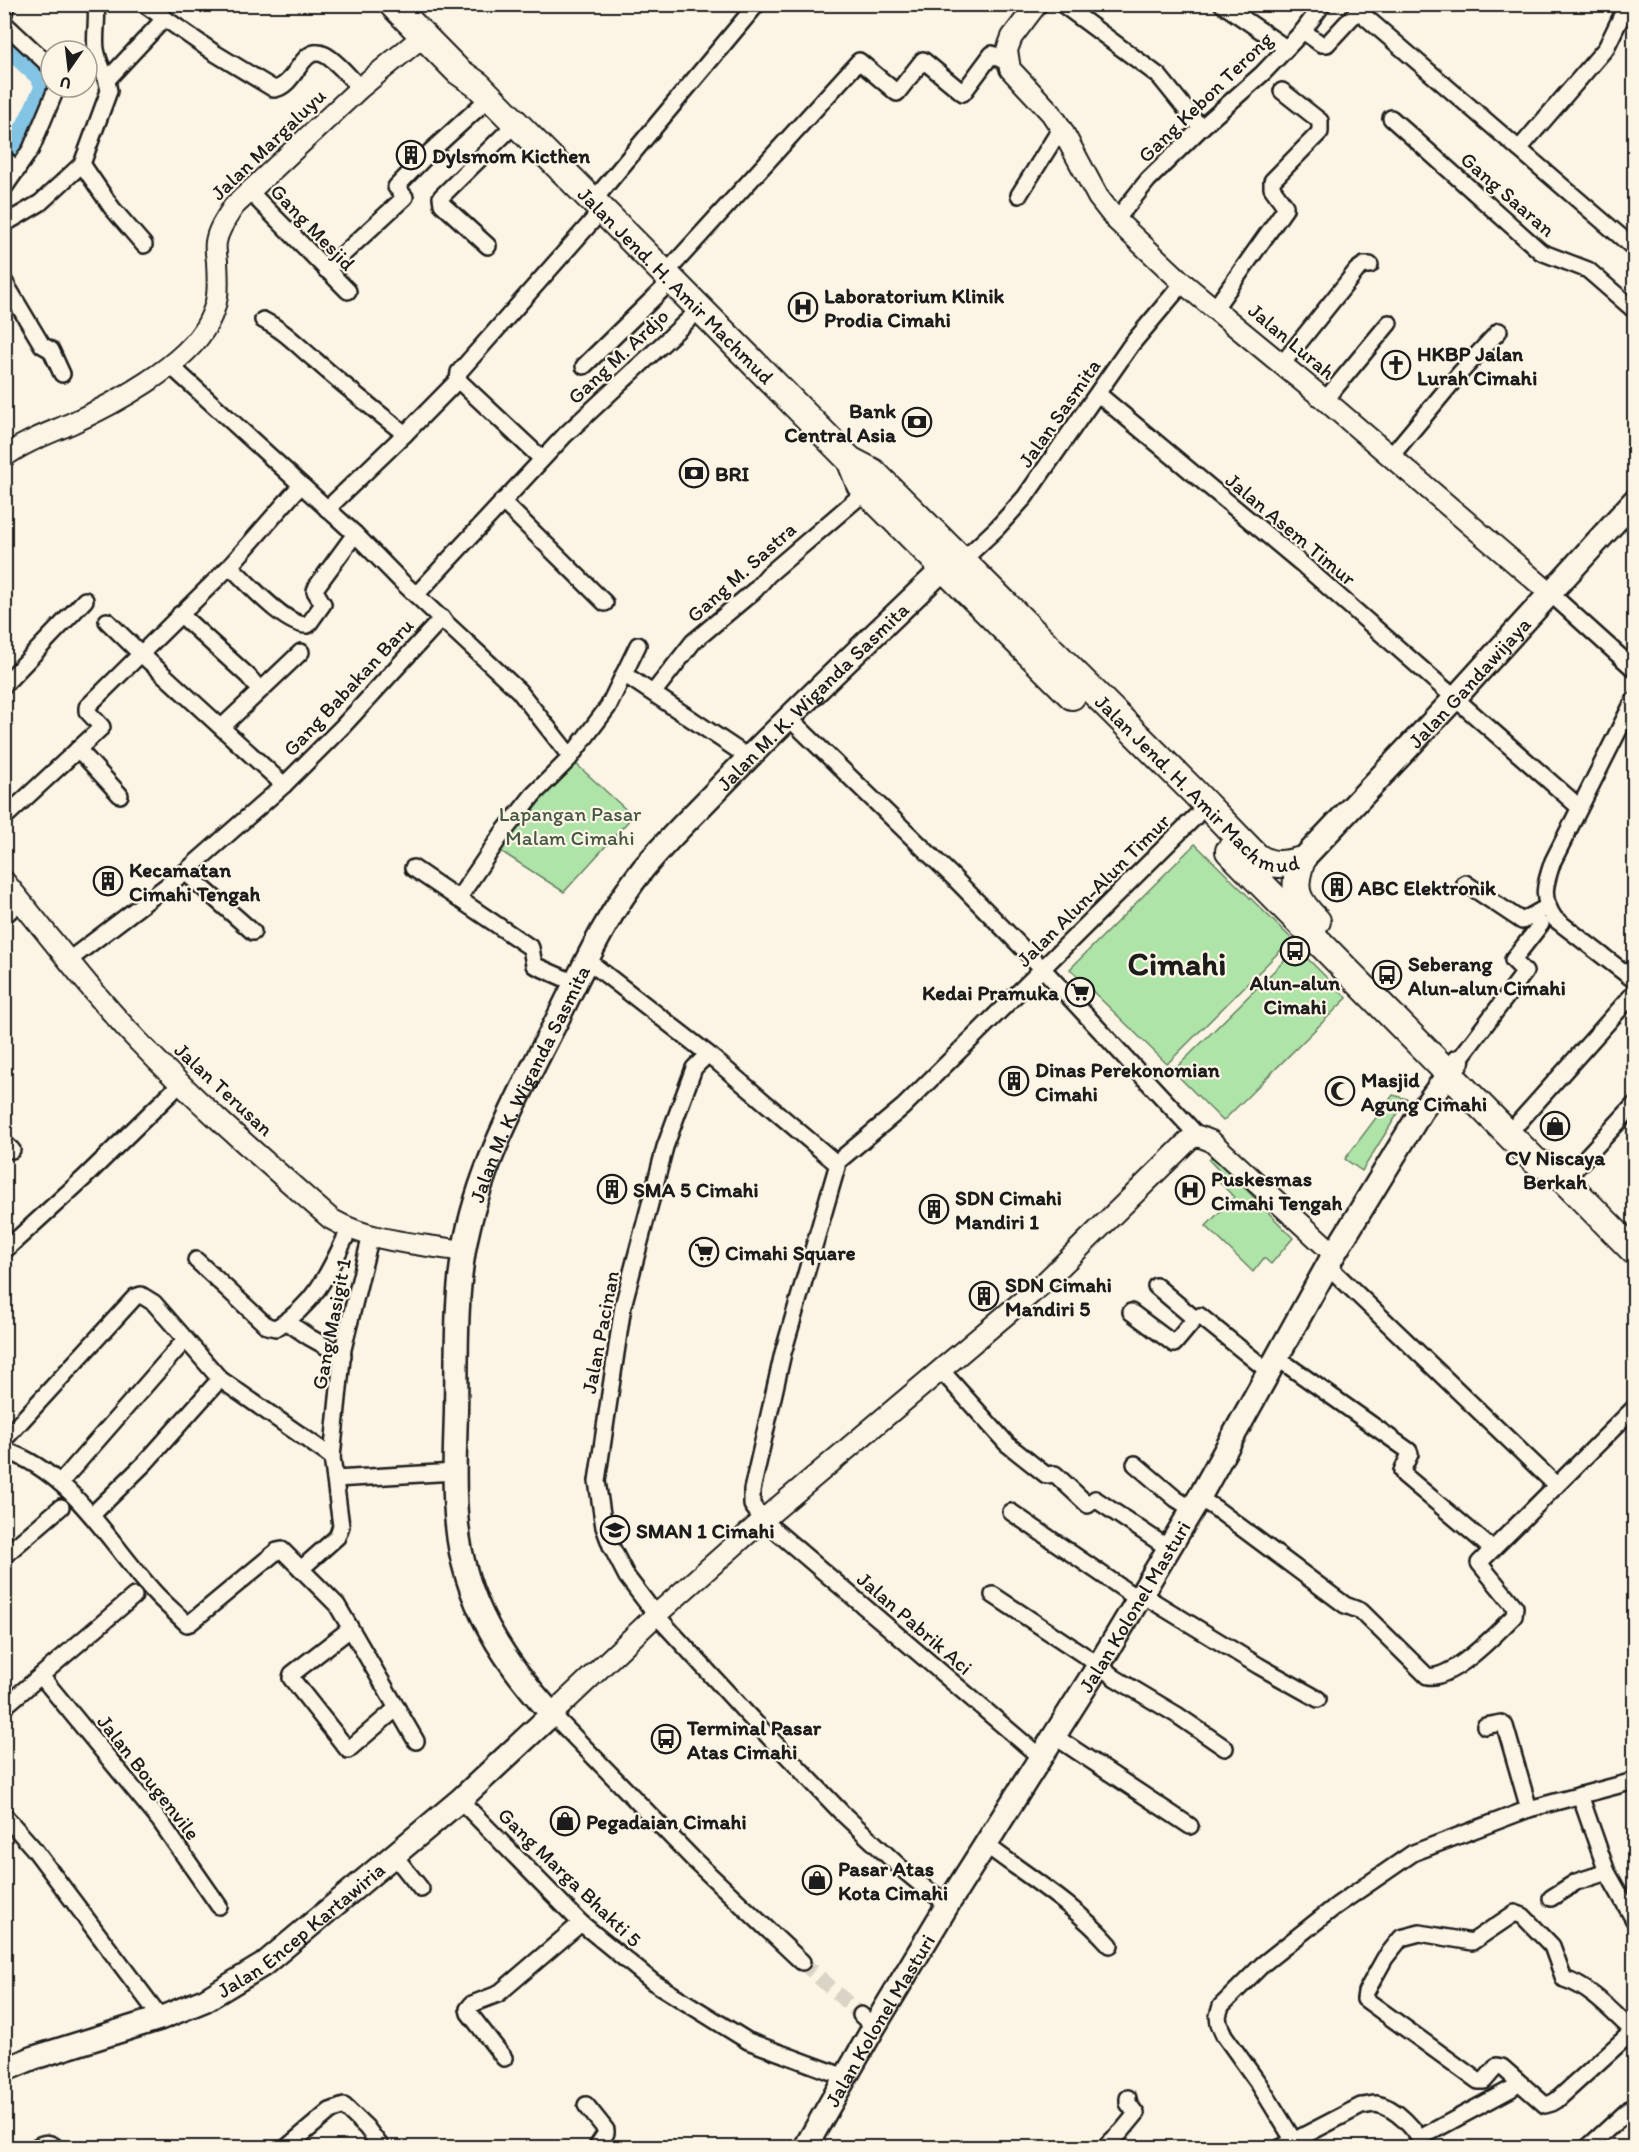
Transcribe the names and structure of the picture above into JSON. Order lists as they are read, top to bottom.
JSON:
{
  "streets": {
    "highway": ["Jalan Jend. H. Amir Machmud"],
    "main road": [
      "Jalan Margaluyu",
      "Jalan Lurah",
      "Jalan Gandawijaya",
      "Jalan M. K. Wiganda Sasmita",
      "Jalan Terusan",
      "Jalan Kolonel Masturi",
      "Jalan Encep Kartawiria"
    ],
    "street": [
      "Gang Kebon Terong",
      "Gang Saaran",
      "Gang Mesjid",
      "Gang M. Ardjo",
      "Jalan Sasmita",
      "Jalan Asem Timur",
      "Gang M. Sastra",
      "Gang Babakan Baru",
      "Jalan Alun-Alun Timur",
      "Gang Masigit 1",
      "Jalan Pacinan",
      "Jalan Pabrik Aci",
      "Jalan Bougenvile",
      "Gang Marga Bhakti 5"
    ]
  },
  "crossings": [
    ["Gang Kebon Terong", "Jalan Lurah"],
    ["Jalan Margaluyu", "Gang Mesjid"],
    ["Jalan Margaluyu", "Jalan Jend. H. Amir Machmud"],
    ["Jalan Jend. H. Amir Machmud", "Gang M. Ardjo"],
    ["Jalan Jend. H. Amir Machmud", "Jalan Sasmita"],
    ["Jalan Jend. H. Amir Machmud", "Gang M. Sastra"],
    ["Jalan Jend. H. Amir Machmud", "Jalan Gandawijaya"],
    ["Jalan Jend. H. Amir Machmud", "Jalan M. K. Wiganda Sasmita"],
    ["Jalan Jend. H. Amir Machmud", "Jalan Alun-Alun Timur"],
    ["Jalan Jend. H. Amir Machmud", "Jalan Kolonel Masturi"],
    ["Jalan Lurah", "Jalan Sasmita"],
    ["Jalan Lurah", "Jalan Gandawijaya"],
    ["Jalan Sasmita", "Jalan Asem Timur"],
    ["Jalan Sasmita", "Jalan M. K. Wiganda Sasmita"],
    ["Jalan Asem Timur", "Jalan Gandawijaya"],
    ["Gang Babakan Baru", "Jalan Terusan"],
    ["Jalan M. K. Wiganda Sasmita", "Jalan Terusan"],
    ["Jalan M. K. Wiganda Sasmita", "Jalan Encep Kartawiria"],
    ["Jalan Terusan", "Gang Masigit 1"],
    ["Jalan Pacinan", "Jalan Kolonel Masturi"],
    ["Jalan Kolonel Masturi", "Jalan Pabrik Aci"],
    ["Jalan Kolonel Masturi", "Gang Marga Bhakti 5"],
    ["Gang Marga Bhakti 5", "Jalan Encep Kartawiria"]
  ],
  "districts": ["Cimahi"],
  "parks": ["Lapangan Pasar Malam Cimahi"],
  "places": {
    "building": [
      "Dylsmom Kicthen",
      "Kecamatan Cimahi Tengah",
      "ABC Elektronik",
      "Dinas Perekonomian Cimahi",
      "SMA 5 Cimahi",
      "SDN Cimahi Mandiri 1",
      "SDN Cimahi Mandiri 5"
    ],
    "hospital": ["Laboratorium Klinik Prodia Cimahi", "Puskesmas Cimahi Tengah"],
    "church": ["HKBP Jalan Lurah Cimahi"],
    "bank": ["Bank Central Asia", "BRI"],
    "bus stop": ["Alun-alun Cimahi", "Seberang Alun-alun Cimahi", "Terminal Pasar Atas Cimahi"],
    "supermarket": ["Kedai Pramuka", "Cimahi Square"],
    "mosque": ["Masjid Agung Cimahi"],
    "shop": ["CV Niscaya Berkah", "Pegadaian Cimahi", "Pasar Atas Kota Cimahi"],
    "school or university": ["SMAN 1 Cimahi"]
  },
  "north": "bottom"
}
